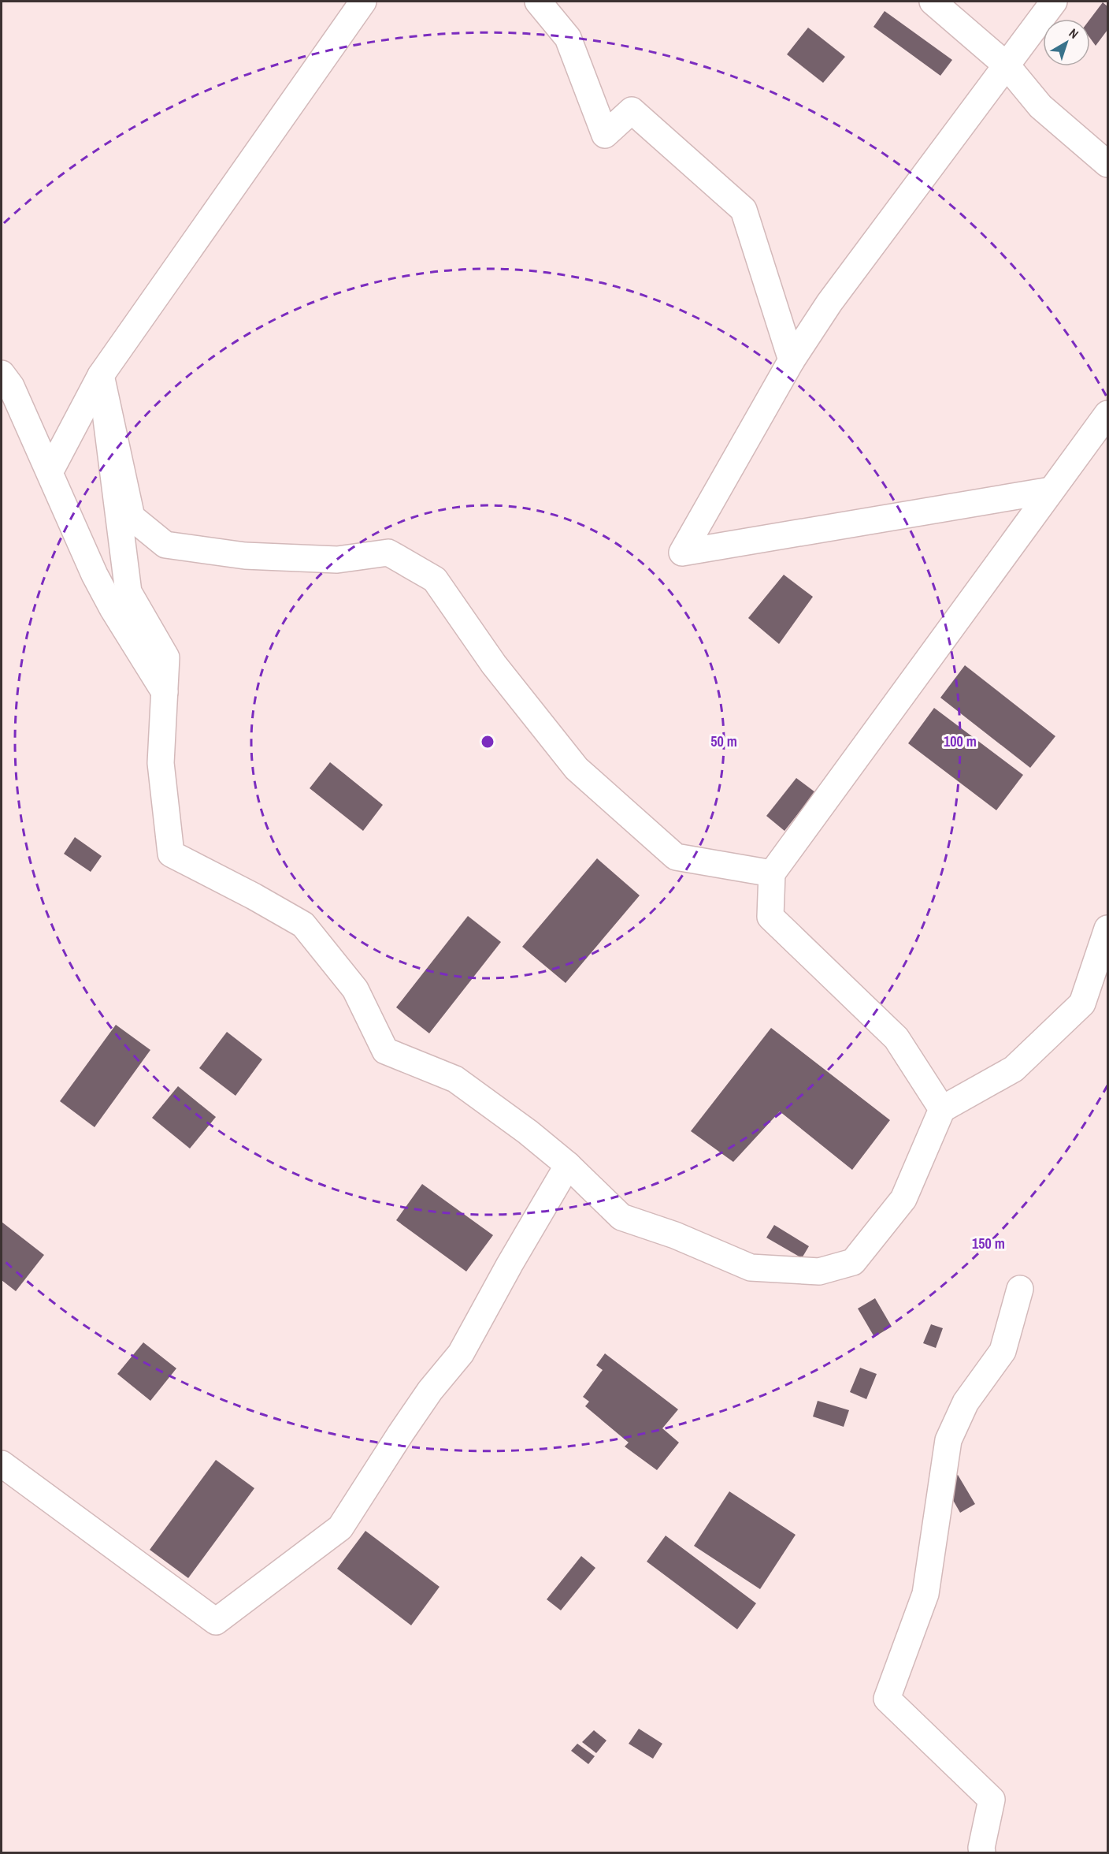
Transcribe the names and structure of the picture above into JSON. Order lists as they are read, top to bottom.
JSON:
{
  "north": "top right",
  "rings": ["50 m", "100 m", "150 m"]
}
